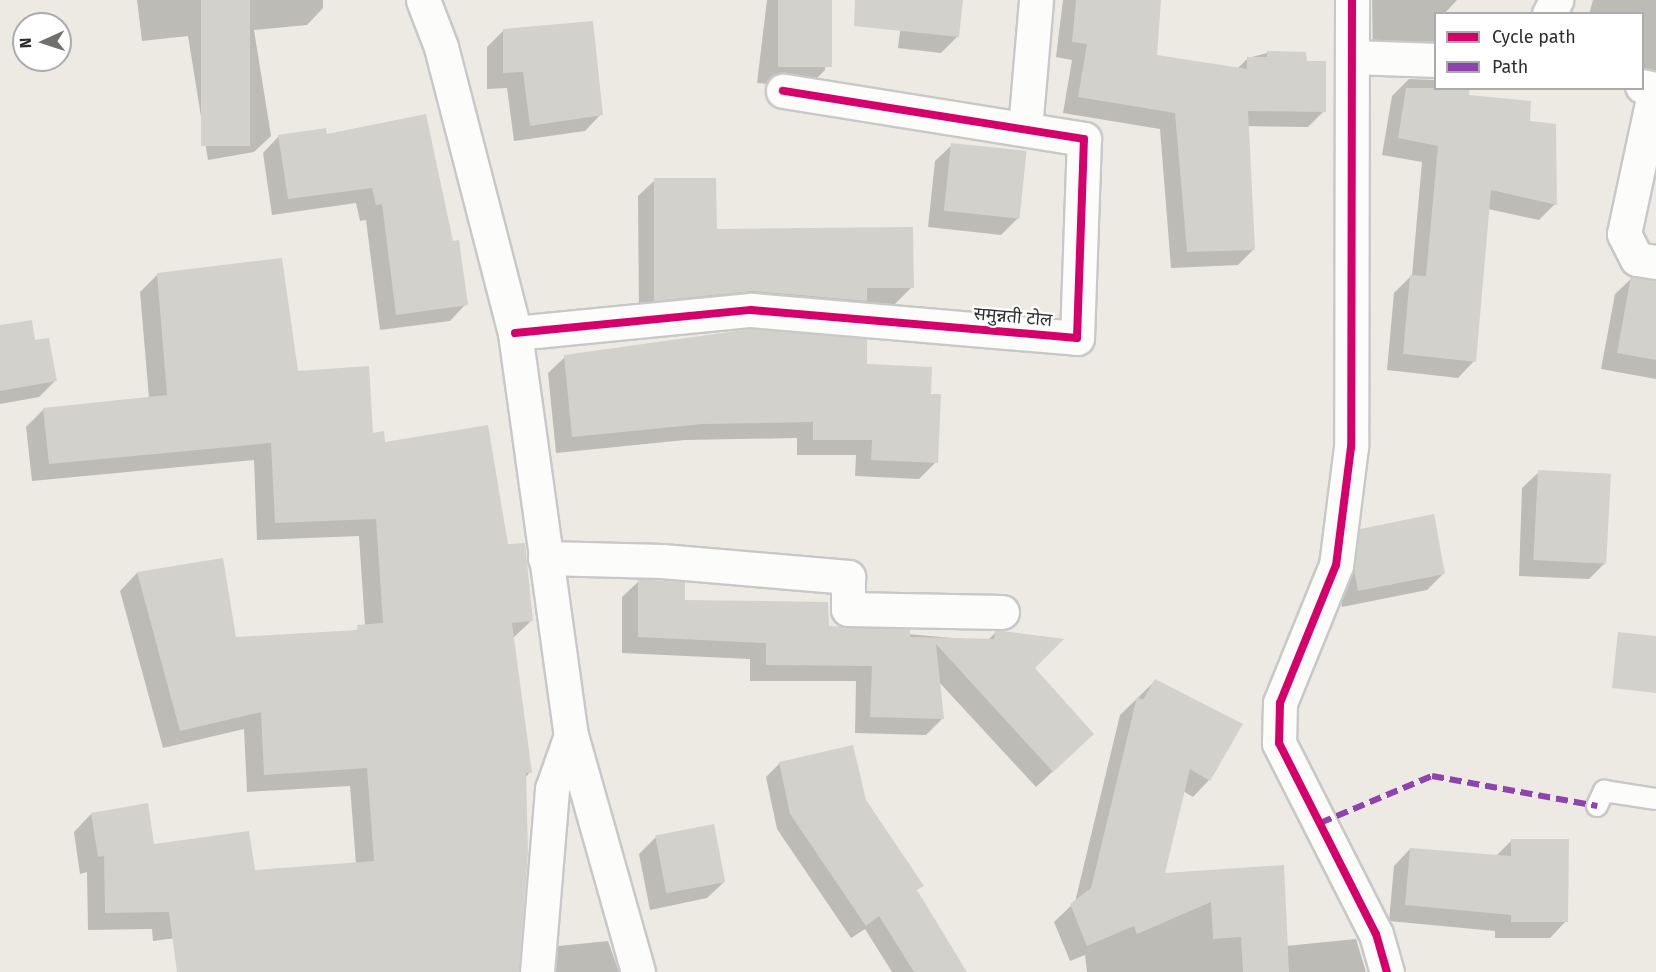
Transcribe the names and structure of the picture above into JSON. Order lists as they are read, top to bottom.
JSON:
{
  "streets": {
    "street": ["समुन्नती टोल"]
  },
  "legend": ["Cycle path", "Path"],
  "north": "left"
}
